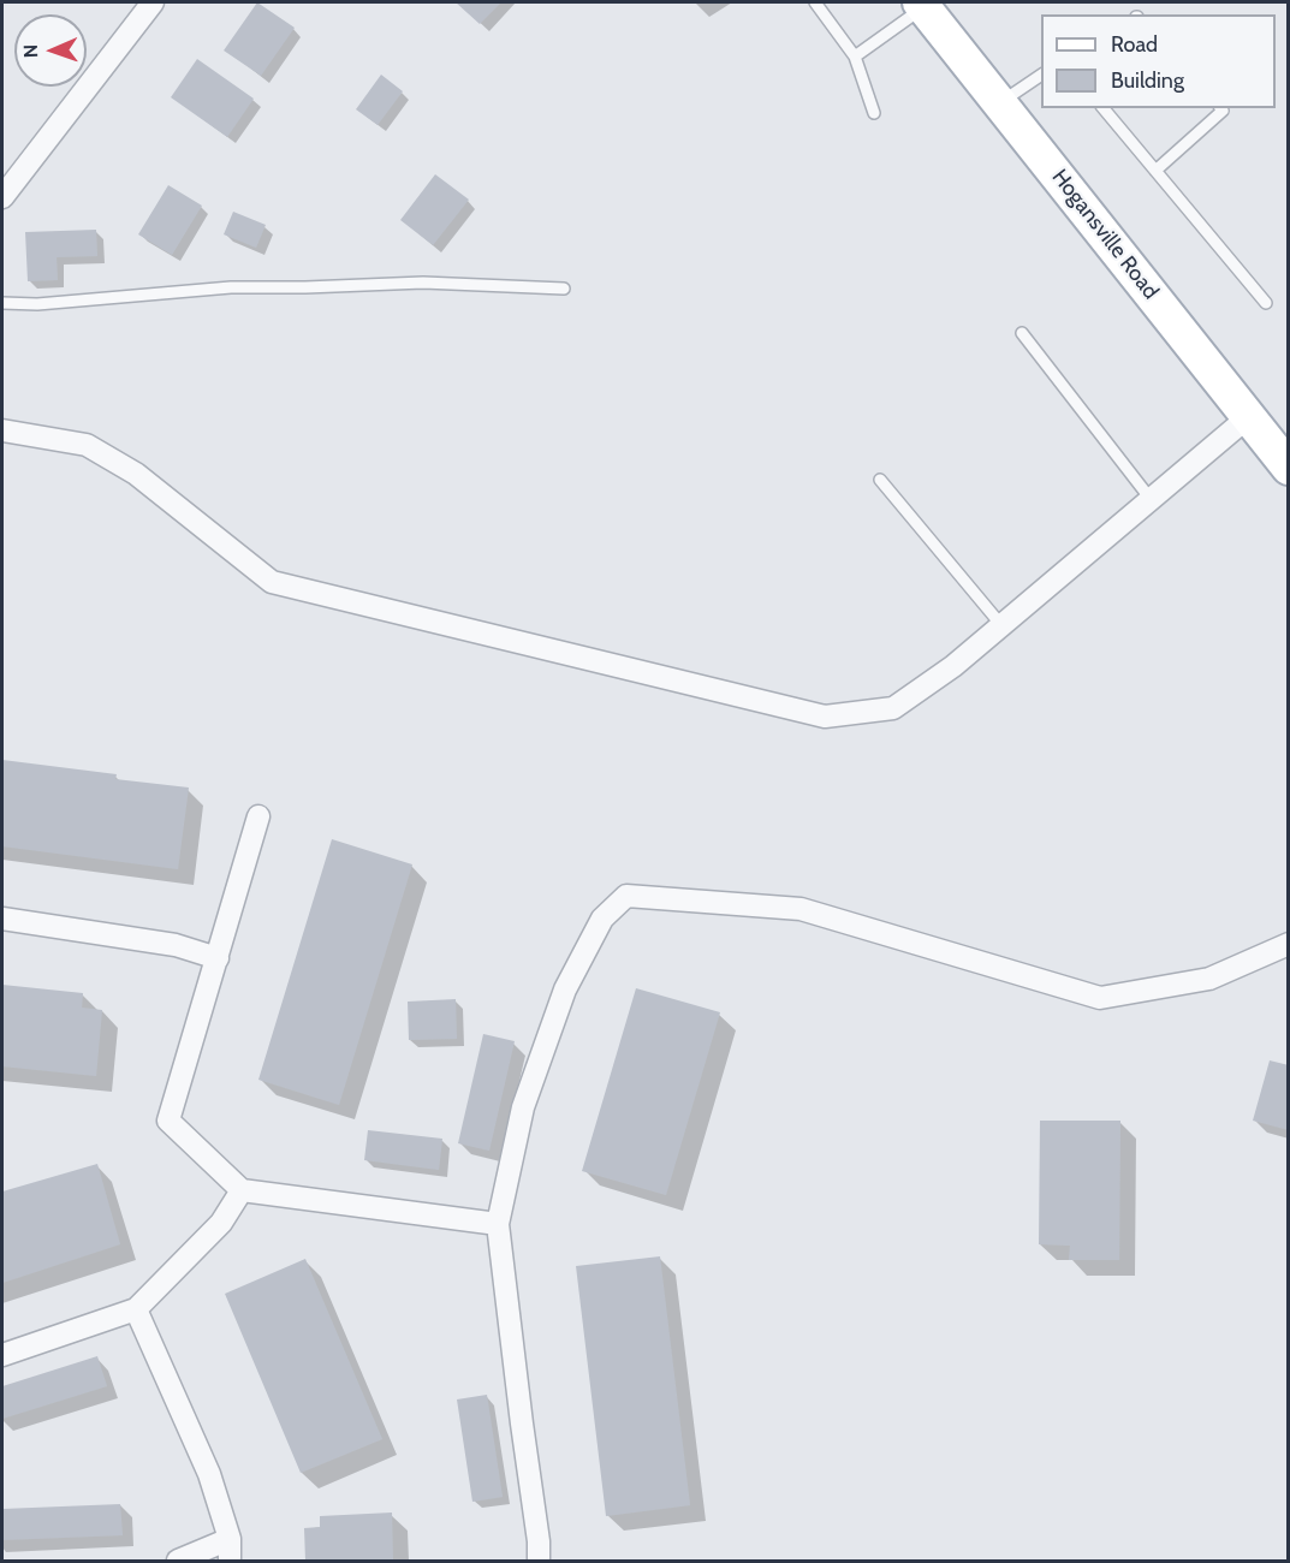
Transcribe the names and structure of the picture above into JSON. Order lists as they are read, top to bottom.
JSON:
{
  "streets": {
    "main road": ["Hogansville Road"]
  },
  "legend": ["Road", "Building"],
  "north": "left"
}
